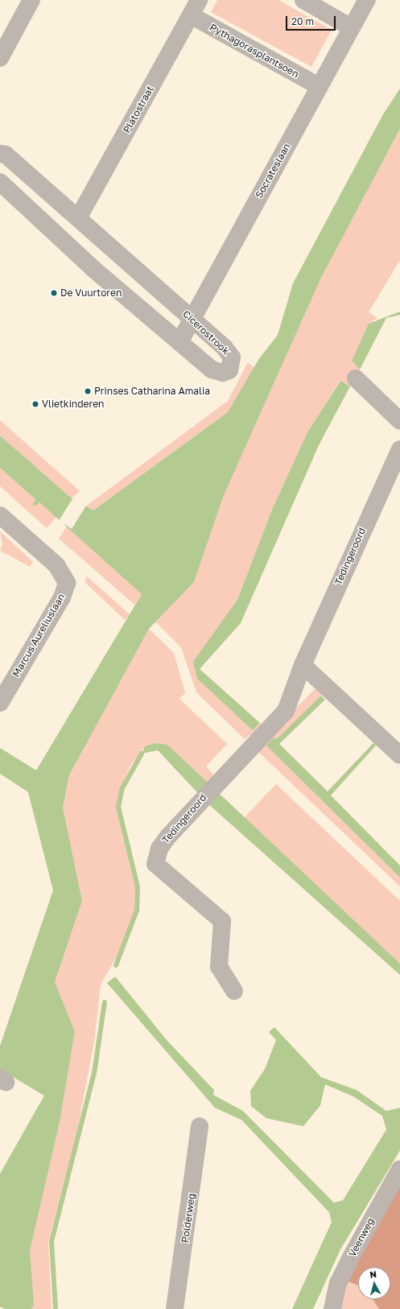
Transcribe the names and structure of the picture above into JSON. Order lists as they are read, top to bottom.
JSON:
{
  "streets": {
    "street": [
      "Pythagorasplantsoen",
      "Platostraat",
      "Socrateslaan",
      "Cicerostrook",
      "Tedingeroord",
      "Marcus Aureliuslaan",
      "Polderweg",
      "Veenweg"
    ]
  },
  "crossings": [
    ["Pythagorasplantsoen", "Platostraat"],
    ["Pythagorasplantsoen", "Socrateslaan"],
    ["Platostraat", "Cicerostrook"],
    ["Socrateslaan", "Cicerostrook"]
  ],
  "places": ["De Vuurtoren", "Prinses Catharina Amalia", "Vlietkinderen"],
  "scale_bar": "20 m",
  "north": "top"
}
